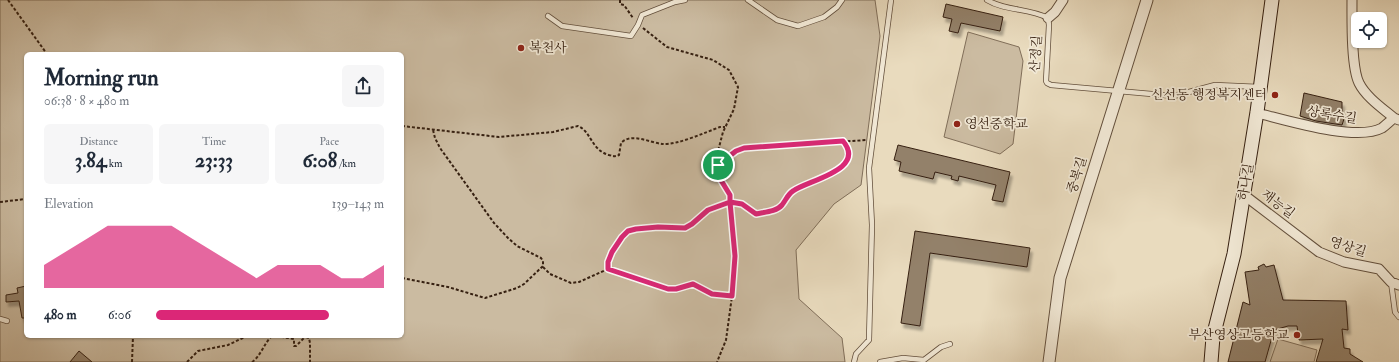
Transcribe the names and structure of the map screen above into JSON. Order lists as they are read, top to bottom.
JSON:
{
  "streets": {
    "main road": ["하나길"],
    "street": [
      "상록수길",
      "중복길",
      "재능길",
      "영상길"
    ],
    "lane": ["산정길"]
  },
  "crossings": [
    ["산정길", "중복길"],
    ["상록수길", "하나길"],
    ["하나길", "재능길"],
    ["재능길", "영상길"]
  ],
  "places": [
    "복천사",
    "신선동 행정복지센터",
    "영선중학교",
    "부산영상고등학교"
  ],
  "page": {
    "heading": ["Morning run", "06:38 · 8 × 480 m"],
    "stats": [
      ["Distance", "3.84 km"],
      ["Time", "23:33"],
      ["Pace", "6:08 /km"]
    ],
    "chart": ["Elevation", "139–143 m"],
    "list": [
      {
        "name": "480 m",
        "note": "6:06"
      }
    ]
  }
}
